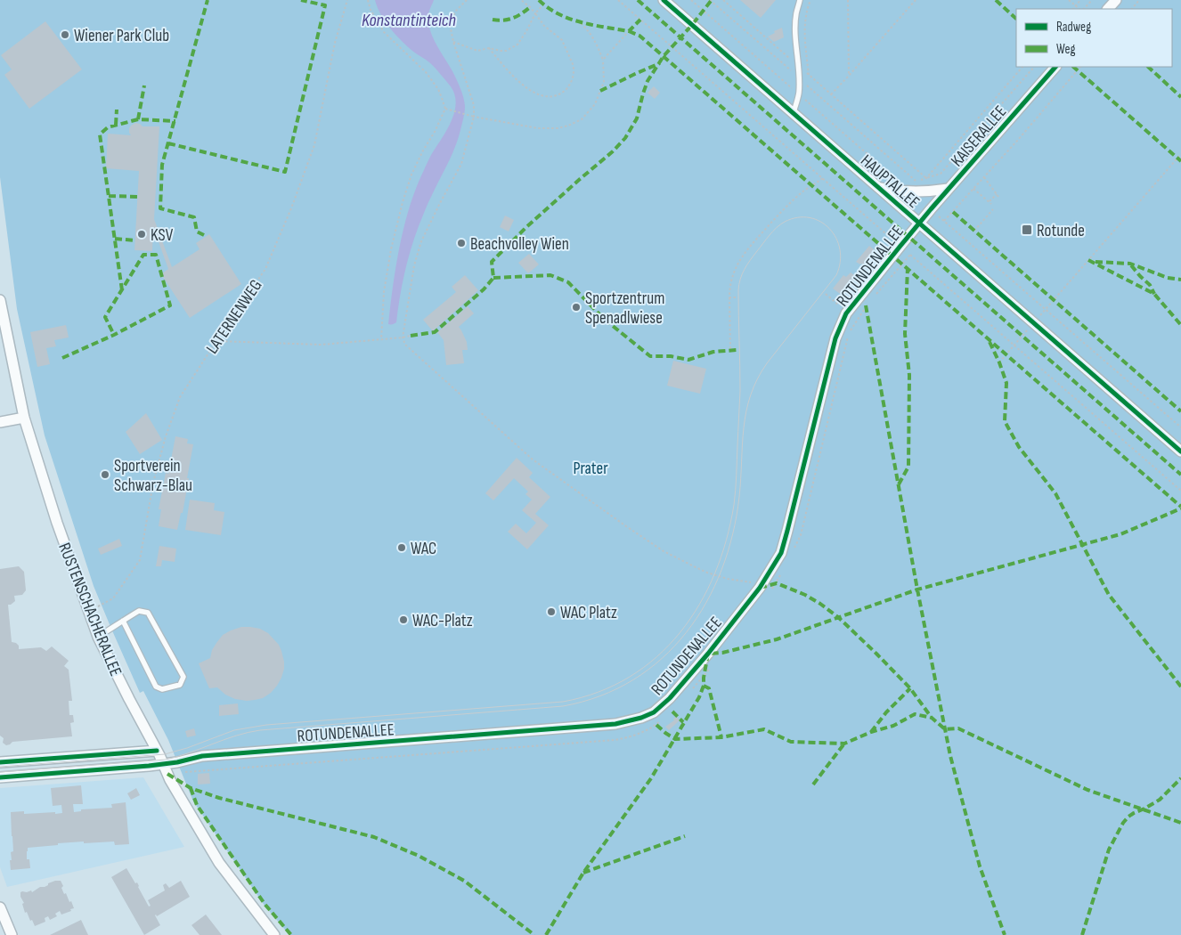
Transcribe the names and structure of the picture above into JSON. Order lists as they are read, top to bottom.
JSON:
{
  "streets": {
    "street": [
      "KAISERALLEE",
      "HAUPTALLEE",
      "ROTUNDENALLEE",
      "RUSTENSCHACHERALLEE"
    ],
    "path": ["LATERNENWEG"]
  },
  "crossings": [
    ["KAISERALLEE", "HAUPTALLEE"],
    ["KAISERALLEE", "ROTUNDENALLEE"],
    ["HAUPTALLEE", "ROTUNDENALLEE"],
    ["ROTUNDENALLEE", "RUSTENSCHACHERALLEE"],
    ["LATERNENWEG", "RUSTENSCHACHERALLEE"]
  ],
  "water": ["Konstantinteich"],
  "parks": ["Prater"],
  "places": {
    "other": [
      "Wiener Park Club",
      "KSV",
      "Beachvolley Wien",
      "Sportzentrum Spenadlwiese",
      "Sportverein Schwarz-Blau",
      "WAC",
      "WAC Platz",
      "WAC-Platz"
    ],
    "transit": ["Rotunde"]
  },
  "legend": ["Radweg", "Weg"]
}
